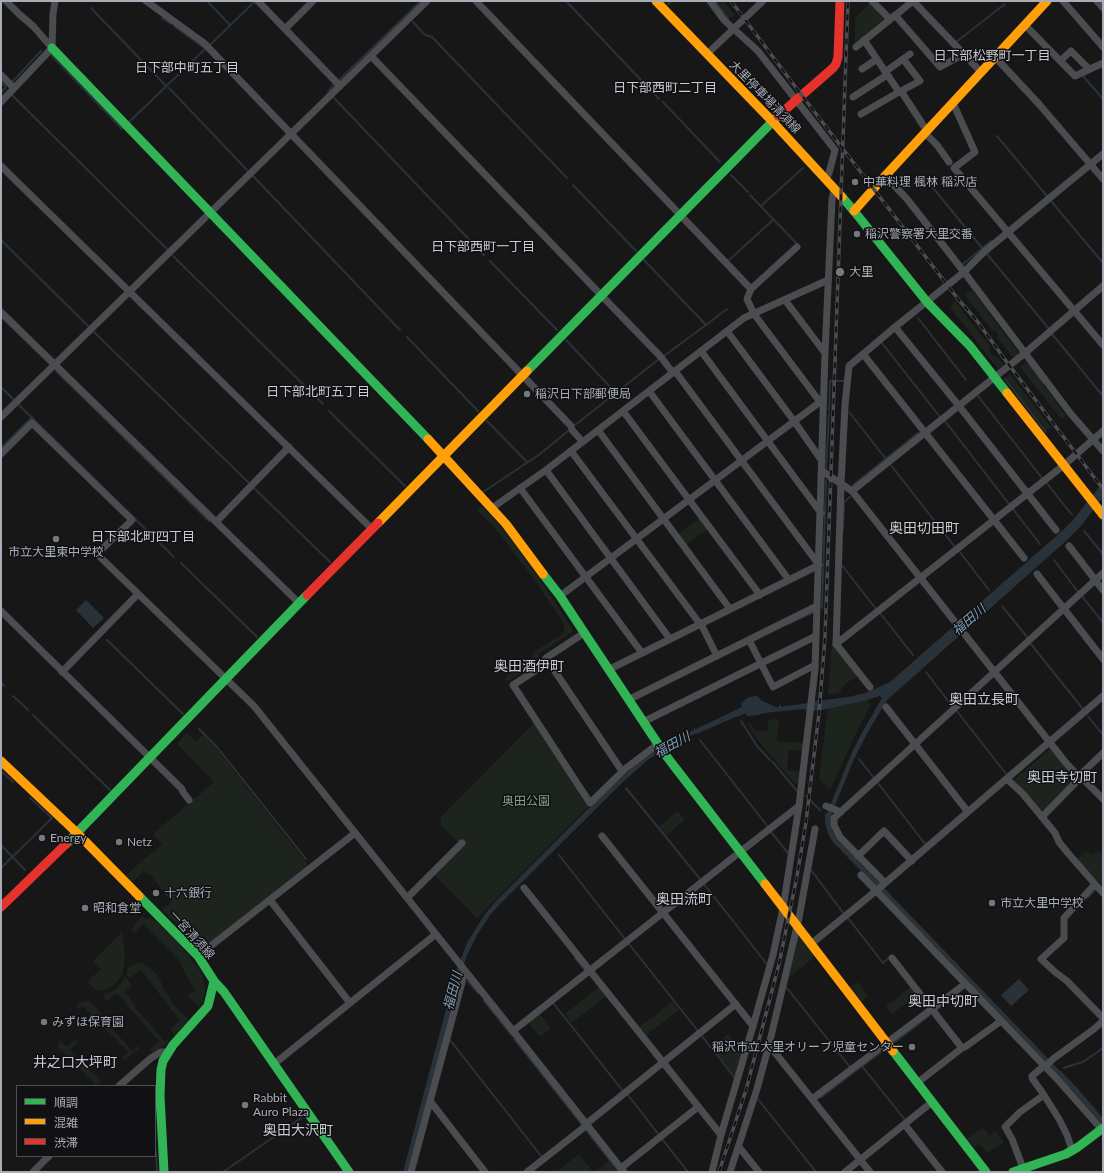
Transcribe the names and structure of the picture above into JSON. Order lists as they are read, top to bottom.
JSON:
{
  "streets": {
    "street": ["大里停車場清須線", "一宮清須線"]
  },
  "districts": [
    "日下部松野町一丁目",
    "日下部中町五丁目",
    "日下部西町二丁目",
    "日下部西町一丁目",
    "日下部北町五丁目",
    "奥田切田町",
    "日下部北町四丁目",
    "奥田酒伊町",
    "奥田立長町",
    "奥田寺切町",
    "奥田流町",
    "奥田中切町",
    "井之口大坪町",
    "奥田大沢町"
  ],
  "water": ["福田川"],
  "parks": ["奥田公園"],
  "places": [
    "中華料理 楓林 稲沢店",
    "稲沢警察署大里交番",
    "大里",
    "稲沢日下部郵便局",
    "市立大里東中学校",
    "Energy",
    "Netz",
    "十六銀行",
    "市立大里中学校",
    "昭和食堂",
    "みずほ保育園",
    "稲沢市立大里オリーブ児童センター",
    "Rabbit Auro Plaza"
  ],
  "legend": ["順調", "混雑", "渋滞"]
}
